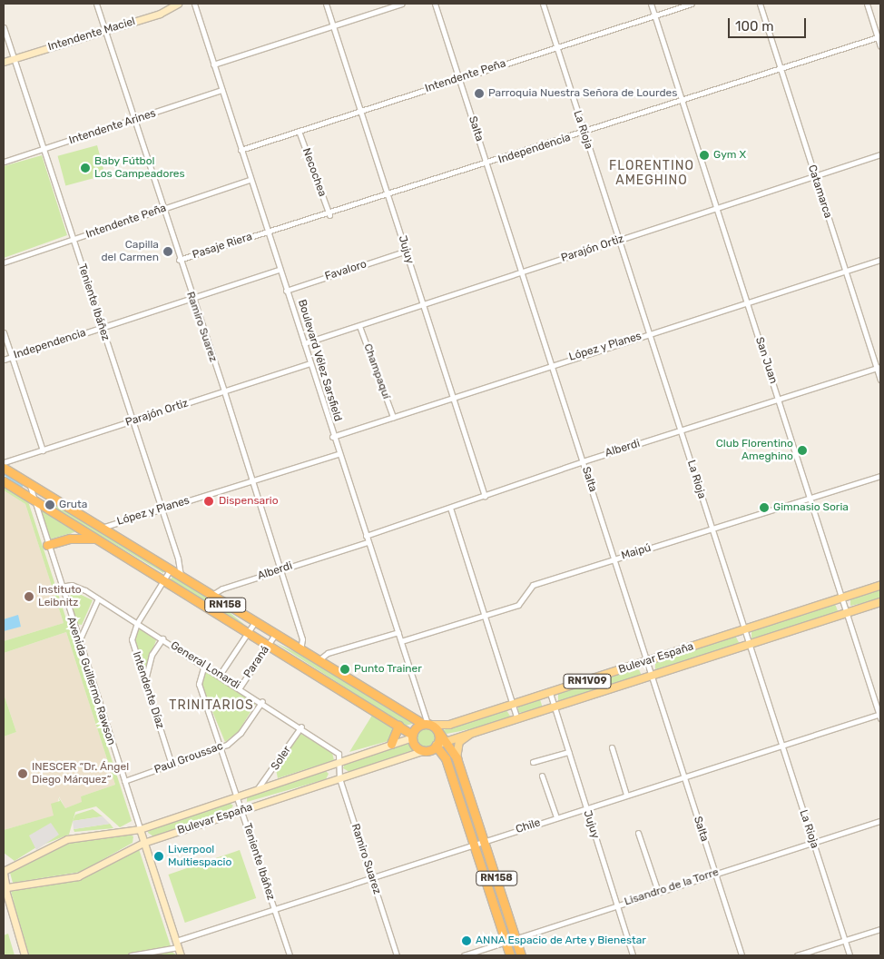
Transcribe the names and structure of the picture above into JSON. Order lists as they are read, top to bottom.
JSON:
{
  "streets": {
    "highway": ["Boulevard Vélez Sarsfield", "RN158"],
    "main road": [
      "Intendente Maciel",
      "Bulevar España",
      "Avenida Guillermo Rawson",
      "RN1V09"
    ],
    "street": [
      "Intendente Peña",
      "Intendente Arines",
      "Salta",
      "La Rioja",
      "Independencia",
      "Necochea",
      "Catamarca",
      "Pasaje Riera",
      "Parajón Ortiz",
      "Jujuy",
      "Favaloro",
      "Teniente Ibáñez",
      "Ramiro Suarez",
      "López y Planes",
      "San Juan",
      "Champaquí",
      "Alberdi",
      "Maipú",
      "Paraná",
      "General Lonardi",
      "Intendente Díaz",
      "Paul Groussac",
      "Soler",
      "Chile",
      "Lisandro de la Torre"
    ]
  },
  "crossings": [
    ["Intendente Maciel", "Teniente Ibáñez"],
    ["Intendente Maciel", "Ramiro Suarez"],
    ["Intendente Peña", "Salta"],
    ["Intendente Peña", "La Rioja"],
    ["Intendente Peña", "Necochea"],
    ["Intendente Peña", "Jujuy"],
    ["Intendente Peña", "Teniente Ibáñez"],
    ["Intendente Peña", "Ramiro Suarez"],
    ["Intendente Peña", "Boulevard Vélez Sarsfield"],
    ["Intendente Peña", "San Juan"],
    ["Intendente Arines", "Teniente Ibáñez"],
    ["Intendente Arines", "Ramiro Suarez"],
    ["Intendente Arines", "Boulevard Vélez Sarsfield"],
    ["Salta", "Independencia"],
    ["Salta", "Parajón Ortiz"],
    ["Salta", "López y Planes"],
    ["Salta", "Alberdi"],
    ["Salta", "Maipú"],
    ["Salta", "Bulevar España"],
    ["Salta", "Chile"],
    ["Salta", "Lisandro de la Torre"],
    ["La Rioja", "Independencia"],
    ["La Rioja", "Parajón Ortiz"],
    ["La Rioja", "López y Planes"],
    ["La Rioja", "Alberdi"],
    ["La Rioja", "Maipú"],
    ["La Rioja", "Bulevar España"],
    ["La Rioja", "Chile"],
    ["La Rioja", "Lisandro de la Torre"],
    ["Independencia", "Necochea"],
    ["Independencia", "Catamarca"],
    ["Independencia", "Pasaje Riera"],
    ["Independencia", "Jujuy"],
    ["Independencia", "Teniente Ibáñez"],
    ["Independencia", "Ramiro Suarez"],
    ["Independencia", "Boulevard Vélez Sarsfield"],
    ["Independencia", "San Juan"],
    ["Catamarca", "Parajón Ortiz"],
    ["Catamarca", "López y Planes"],
    ["Catamarca", "Alberdi"],
    ["Pasaje Riera", "Ramiro Suarez"],
    ["Pasaje Riera", "Boulevard Vélez Sarsfield"],
    ["Parajón Ortiz", "Jujuy"],
    ["Parajón Ortiz", "Teniente Ibáñez"],
    ["Parajón Ortiz", "Ramiro Suarez"],
    ["Parajón Ortiz", "Boulevard Vélez Sarsfield"],
    ["Parajón Ortiz", "San Juan"],
    ["Parajón Ortiz", "Champaquí"],
    ["Jujuy", "Favaloro"],
    ["Jujuy", "López y Planes"],
    ["Jujuy", "Alberdi"],
    ["Jujuy", "Bulevar España"],
    ["Jujuy", "Chile"],
    ["Jujuy", "Lisandro de la Torre"],
    ["Favaloro", "Boulevard Vélez Sarsfield"],
    ["Teniente Ibáñez", "López y Planes"],
    ["Teniente Ibáñez", "RN158"],
    ["Teniente Ibáñez", "Bulevar España"],
    ["Teniente Ibáñez", "General Lonardi"],
    ["Teniente Ibáñez", "Paul Groussac"],
    ["Teniente Ibáñez", "Chile"],
    ["Ramiro Suarez", "López y Planes"],
    ["Ramiro Suarez", "Alberdi"],
    ["Ramiro Suarez", "RN158"],
    ["Ramiro Suarez", "Bulevar España"],
    ["Ramiro Suarez", "General Lonardi"],
    ["Ramiro Suarez", "Chile"],
    ["López y Planes", "Boulevard Vélez Sarsfield"],
    ["López y Planes", "San Juan"],
    ["López y Planes", "Champaquí"],
    ["López y Planes", "RN158"],
    ["Boulevard Vélez Sarsfield", "Alberdi"],
    ["Boulevard Vélez Sarsfield", "Maipú"],
    ["Boulevard Vélez Sarsfield", "RN158"],
    ["Boulevard Vélez Sarsfield", "Bulevar España"],
    ["Boulevard Vélez Sarsfield", "Chile"],
    ["Boulevard Vélez Sarsfield", "Lisandro de la Torre"],
    ["San Juan", "Alberdi"],
    ["San Juan", "Maipú"],
    ["San Juan", "Bulevar España"],
    ["San Juan", "Chile"],
    ["Alberdi", "RN158"],
    ["RN158", "Bulevar España"],
    ["RN158", "Paraná"],
    ["RN158", "Avenida Guillermo Rawson"],
    ["RN158", "Intendente Díaz"],
    ["RN158", "Chile"],
    ["RN158", "Lisandro de la Torre"],
    ["Bulevar España", "General Lonardi"],
    ["Bulevar España", "Avenida Guillermo Rawson"],
    ["Bulevar España", "Soler"],
    ["Paraná", "General Lonardi"],
    ["General Lonardi", "Avenida Guillermo Rawson"],
    ["General Lonardi", "Intendente Díaz"],
    ["General Lonardi", "Paul Groussac"],
    ["General Lonardi", "Soler"],
    ["Avenida Guillermo Rawson", "Paul Groussac"],
    ["Avenida Guillermo Rawson", "Chile"],
    ["Intendente Díaz", "Paul Groussac"]
  ],
  "districts": ["FLORENTINO AMEGHINO", "TRINITARIOS"],
  "places": [
    "Parroquia Nuestra Señora de Lourdes",
    "Gym X",
    "Baby Fútbol Los Campeadores",
    "Capilla del Carmen",
    "Club Florentino Ameghino",
    "Dispensario",
    "Gruta",
    "Gimnasio Soria",
    "Instituto Leibnitz",
    "Punto Trainer",
    "INESCER “Dr. Ángel Diego Márquez”",
    "Liverpool Multiespacio",
    "ANNA Espacio de Arte y Bienestar"
  ],
  "scale_bar": "100 m"
}
